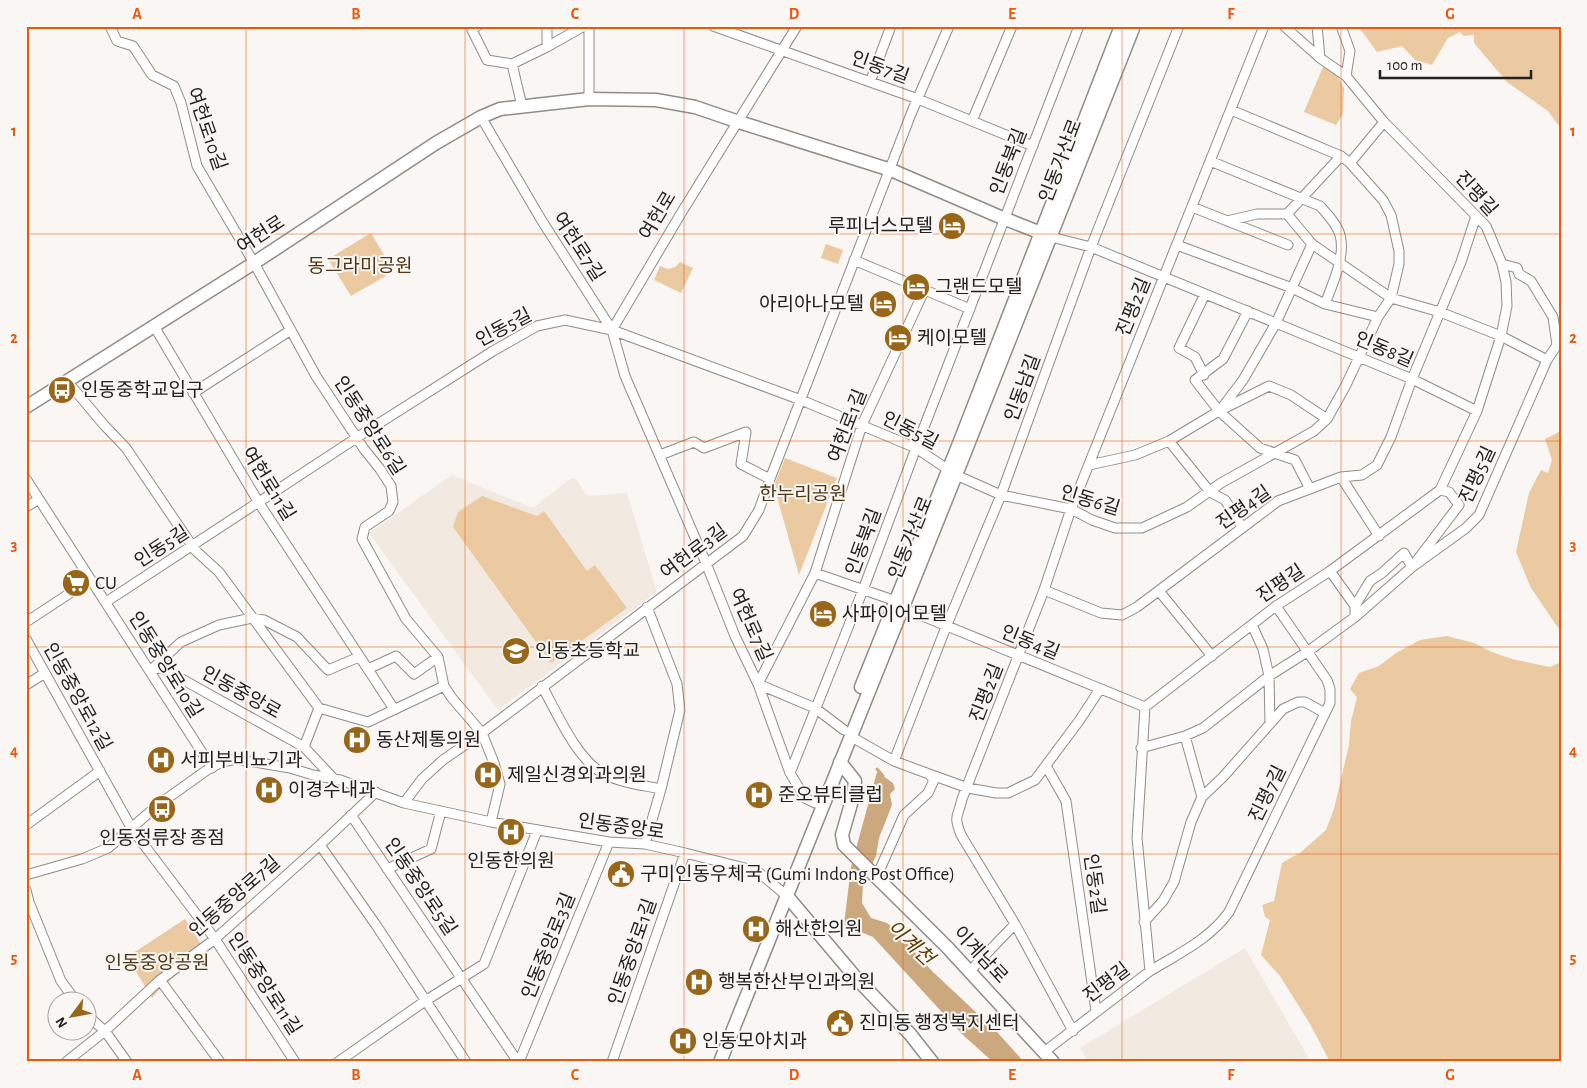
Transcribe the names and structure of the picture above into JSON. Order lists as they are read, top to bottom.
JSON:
{
  "streets": {
    "street": [
      "인동7길",
      "여헌로10길",
      "인동가산로",
      "인동북길",
      "진평길",
      "여헌로",
      "여헌로7길",
      "진평2길",
      "인동5길",
      "인동8길",
      "인동남길",
      "인동중앙로6길",
      "여헌로1길",
      "진평5길",
      "여헌로11길",
      "인동6길",
      "진평4길",
      "여헌로3길",
      "인동4길",
      "인동중앙로10길",
      "인동중앙로",
      "인동중앙로12길",
      "진평7길",
      "인동2길",
      "인동중앙로5길",
      "인동중앙로7길",
      "인동중앙로3길",
      "인동중앙로1길",
      "이계남로",
      "인동중앙로11길"
    ]
  },
  "crossings": [
    ["인동7길", "인동북길"],
    ["여헌로10길", "여헌로"],
    ["여헌로10길", "인동중앙로6길"],
    ["인동가산로", "여헌로"],
    ["인동가산로", "여헌로7길"],
    ["인동가산로", "인동5길"],
    ["인동가산로", "인동8길"],
    ["인동가산로", "인동6길"],
    ["인동가산로", "인동4길"],
    ["인동가산로", "인동중앙로"],
    ["인동가산로", "이계남로"],
    ["인동북길", "여헌로"],
    ["인동북길", "여헌로7길"],
    ["인동북길", "인동5길"],
    ["인동북길", "여헌로1길"],
    ["인동북길", "인동4길"],
    ["진평길", "진평2길"],
    ["진평길", "인동8길"],
    ["진평길", "진평5길"],
    ["진평길", "진평4길"],
    ["진평길", "인동4길"],
    ["진평길", "진평7길"],
    ["진평길", "인동2길"],
    ["진평길", "이계남로"],
    ["여헌로", "여헌로7길"],
    ["여헌로", "인동5길"],
    ["여헌로", "인동8길"],
    ["여헌로", "인동중앙로6길"],
    ["여헌로", "여헌로11길"],
    ["여헌로", "여헌로3길"],
    ["여헌로7길", "인동5길"],
    ["여헌로7길", "여헌로1길"],
    ["여헌로7길", "여헌로3길"],
    ["진평2길", "인동8길"],
    ["진평2길", "인동6길"],
    ["진평2길", "진평4길"],
    ["진평2길", "인동4길"],
    ["인동5길", "인동중앙로6길"],
    ["인동5길", "여헌로1길"],
    ["인동5길", "여헌로11길"],
    ["인동5길", "인동6길"],
    ["인동5길", "여헌로3길"],
    ["인동5길", "인동중앙로10길"],
    ["인동8길", "인동남길"],
    ["인동8길", "인동6길"],
    ["인동8길", "진평4길"],
    ["인동남길", "인동6길"],
    ["인동남길", "인동4길"],
    ["인동중앙로6길", "여헌로3길"],
    ["인동중앙로6길", "인동중앙로"],
    ["진평5길", "진평7길"],
    ["여헌로3길", "인동중앙로"],
    ["인동중앙로10길", "인동중앙로"],
    ["인동중앙로", "인동중앙로12길"],
    ["인동중앙로", "인동중앙로7길"],
    ["인동중앙로", "인동중앙로3길"],
    ["인동중앙로", "인동중앙로1길"],
    ["인동중앙로", "인동중앙로11길"],
    ["인동중앙로12길", "인동중앙로11길"],
    ["인동중앙로5길", "인동중앙로7길"],
    ["인동중앙로5길", "인동중앙로3길"],
    ["인동중앙로7길", "인동중앙로11길"]
  ],
  "water": ["이계천"],
  "parks": ["동그라미공원", "한누리공원", "인동중앙공원"],
  "places": {
    "hotel": [
      "루피너스모텔",
      "그랜드모텔",
      "아리아나모텔",
      "케이모텔",
      "사파이어모텔"
    ],
    "bus stop": ["인동중학교입구", "인동정류장 종점"],
    "supermarket": ["CU"],
    "school or university": ["인동초등학교"],
    "hospital": [
      "동산제통의원",
      "서피부비뇨기과",
      "제일신경외과의원",
      "이경수내과",
      "준오뷰티클럽",
      "인동한의원",
      "해산한의원",
      "행복한산부인과의원",
      "인동모아치과"
    ],
    "public building": ["구미인동우체국 (Gumi Indong Post Office)", "진미동 행정복지센터"]
  },
  "scale_bar": "100 m",
  "north": "bottom left",
  "grid": {
    "columns": [
      "A",
      "B",
      "C",
      "D",
      "E",
      "F",
      "G"
    ],
    "rows": [
      "1",
      "2",
      "3",
      "4",
      "5"
    ]
  }
}
